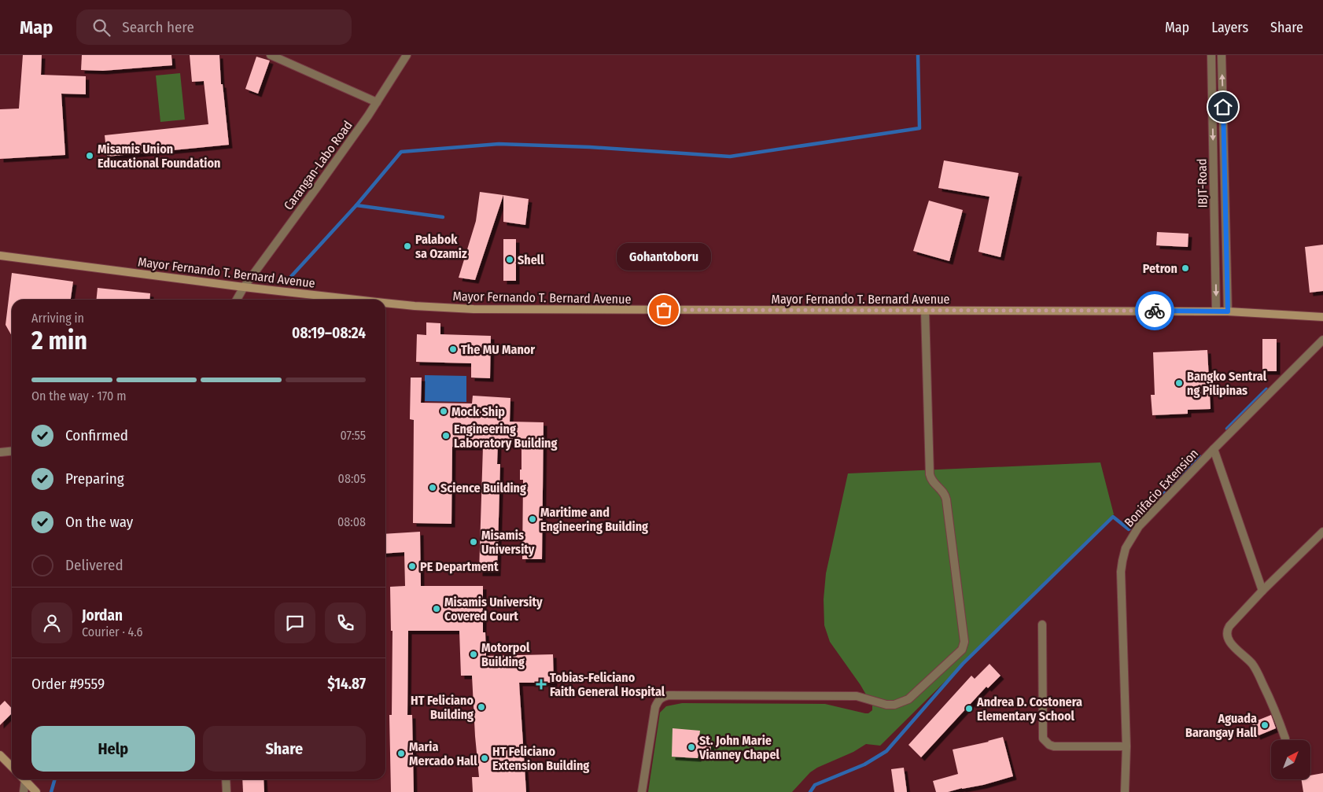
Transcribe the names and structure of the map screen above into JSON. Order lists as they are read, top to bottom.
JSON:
{
  "streets": {
    "main road": ["Mayor Fernando T. Bernard Avenue"],
    "street": ["Carangan-Labo Road", "IBJT-Road", "Bonifacio Extension"]
  },
  "crossings": [
    ["Carangan-Labo Road", "Mayor Fernando T. Bernard Avenue"],
    ["IBJT-Road", "Mayor Fernando T. Bernard Avenue"]
  ],
  "places": {
    "other": [
      "Misamis Union Educational Foundation",
      "Palabok sa Ozamiz",
      "Shell",
      "Petron",
      "Gohantoboru",
      "The MU Manor",
      "Bangko Sentral ng Pilipinas",
      "Mock Ship",
      "Engineering Laboratory Building",
      "Science Building",
      "Maritime and Engineering Building",
      "Misamis University",
      "PE Department",
      "Misamis University Covered Court",
      "Motorpol Building",
      "HT Feliciano Building",
      "Andrea D. Costonera Elementary School",
      "Aguada Barangay Hall",
      "St. John Marie Vianney Chapel",
      "Maria Mercado Hall",
      "HT Feliciano Extension Building"
    ],
    "health": ["Tobias-Feliciano Faith General Hospital"]
  },
  "north": "top right",
  "page": {
    "header": "Map",
    "search": "Search here",
    "nav": ["Map", "Layers", "Share"],
    "bubble": "Gohantoboru",
    "heading": ["2 min", "Arriving in", "08:19–08:24"],
    "panel": [
      "Jordan",
      "Courier · 4.6",
      "Order #9559",
      "$14.87"
    ],
    "bar": "On the way · 170 m",
    "list": [
      ["Confirmed", "07:55"],
      ["Preparing", "08:05"],
      ["On the way", "08:08"],
      "Delivered"
    ],
    "buttons": ["Help", "Share"]
  }
}
